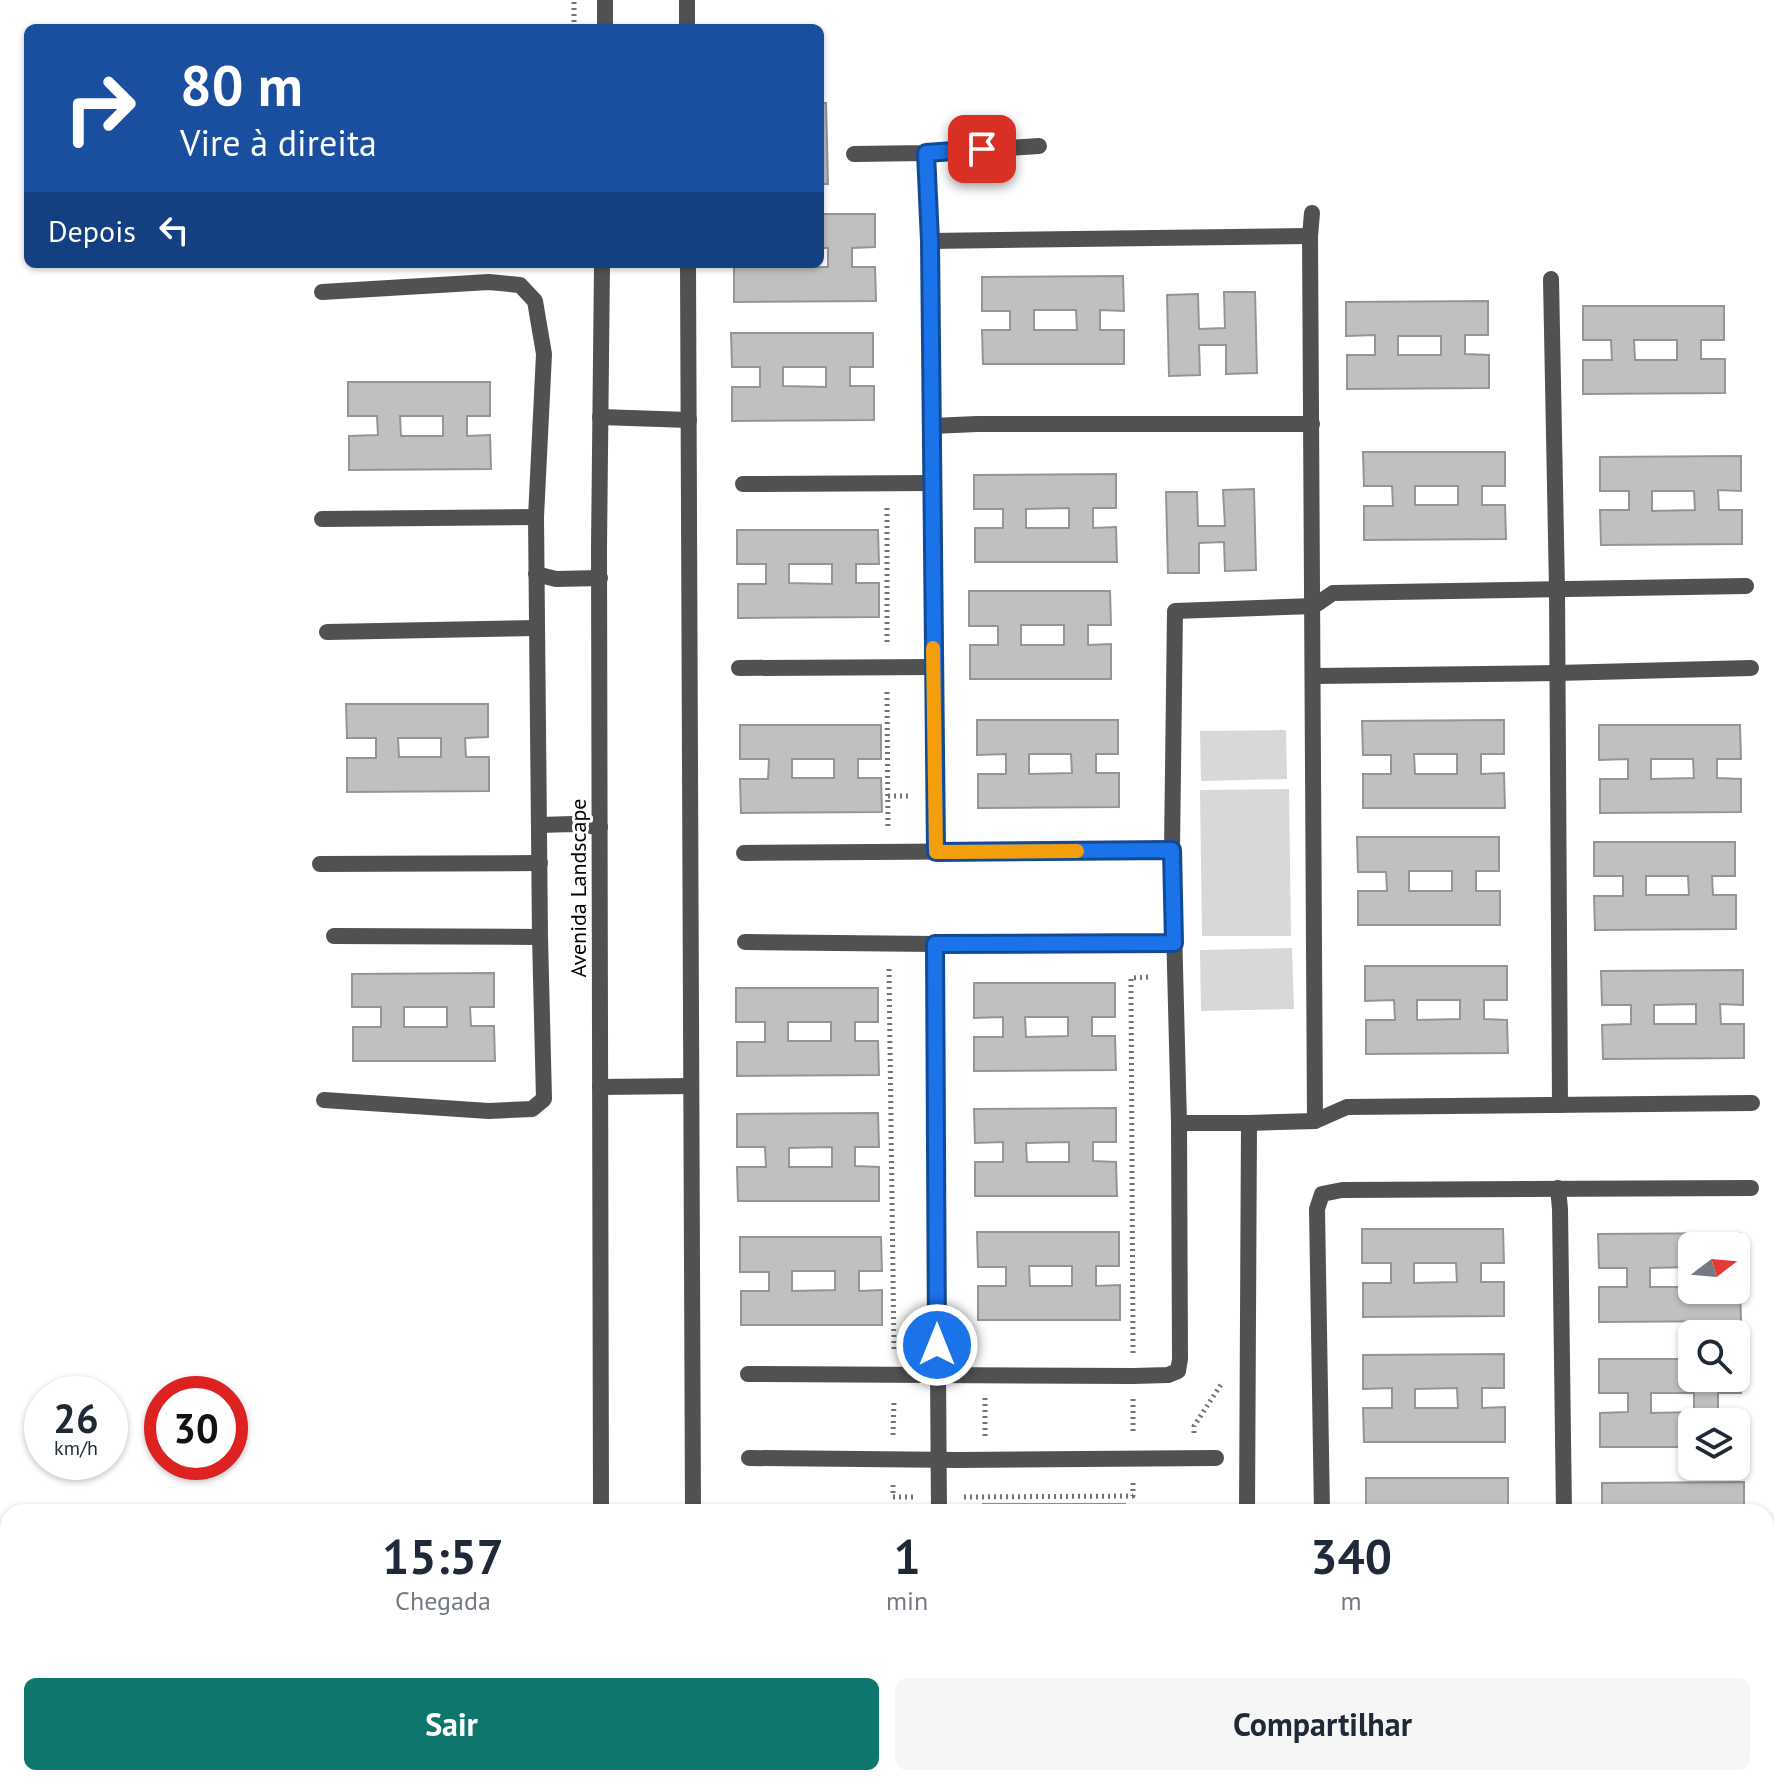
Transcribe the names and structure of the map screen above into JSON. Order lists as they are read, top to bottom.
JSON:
{
  "streets": {
    "street": ["Avenida Landscape"]
  },
  "north": "right",
  "page": {
    "turn": ["80 m", "Vire à direita"],
    "then": "Depois",
    "speed": "26 km/h",
    "limit": "30",
    "eta": [
      "15:57",
      "Chegada",
      "1",
      "min",
      "340",
      "m"
    ],
    "buttons": ["Sair", "Compartilhar"]
  }
}
